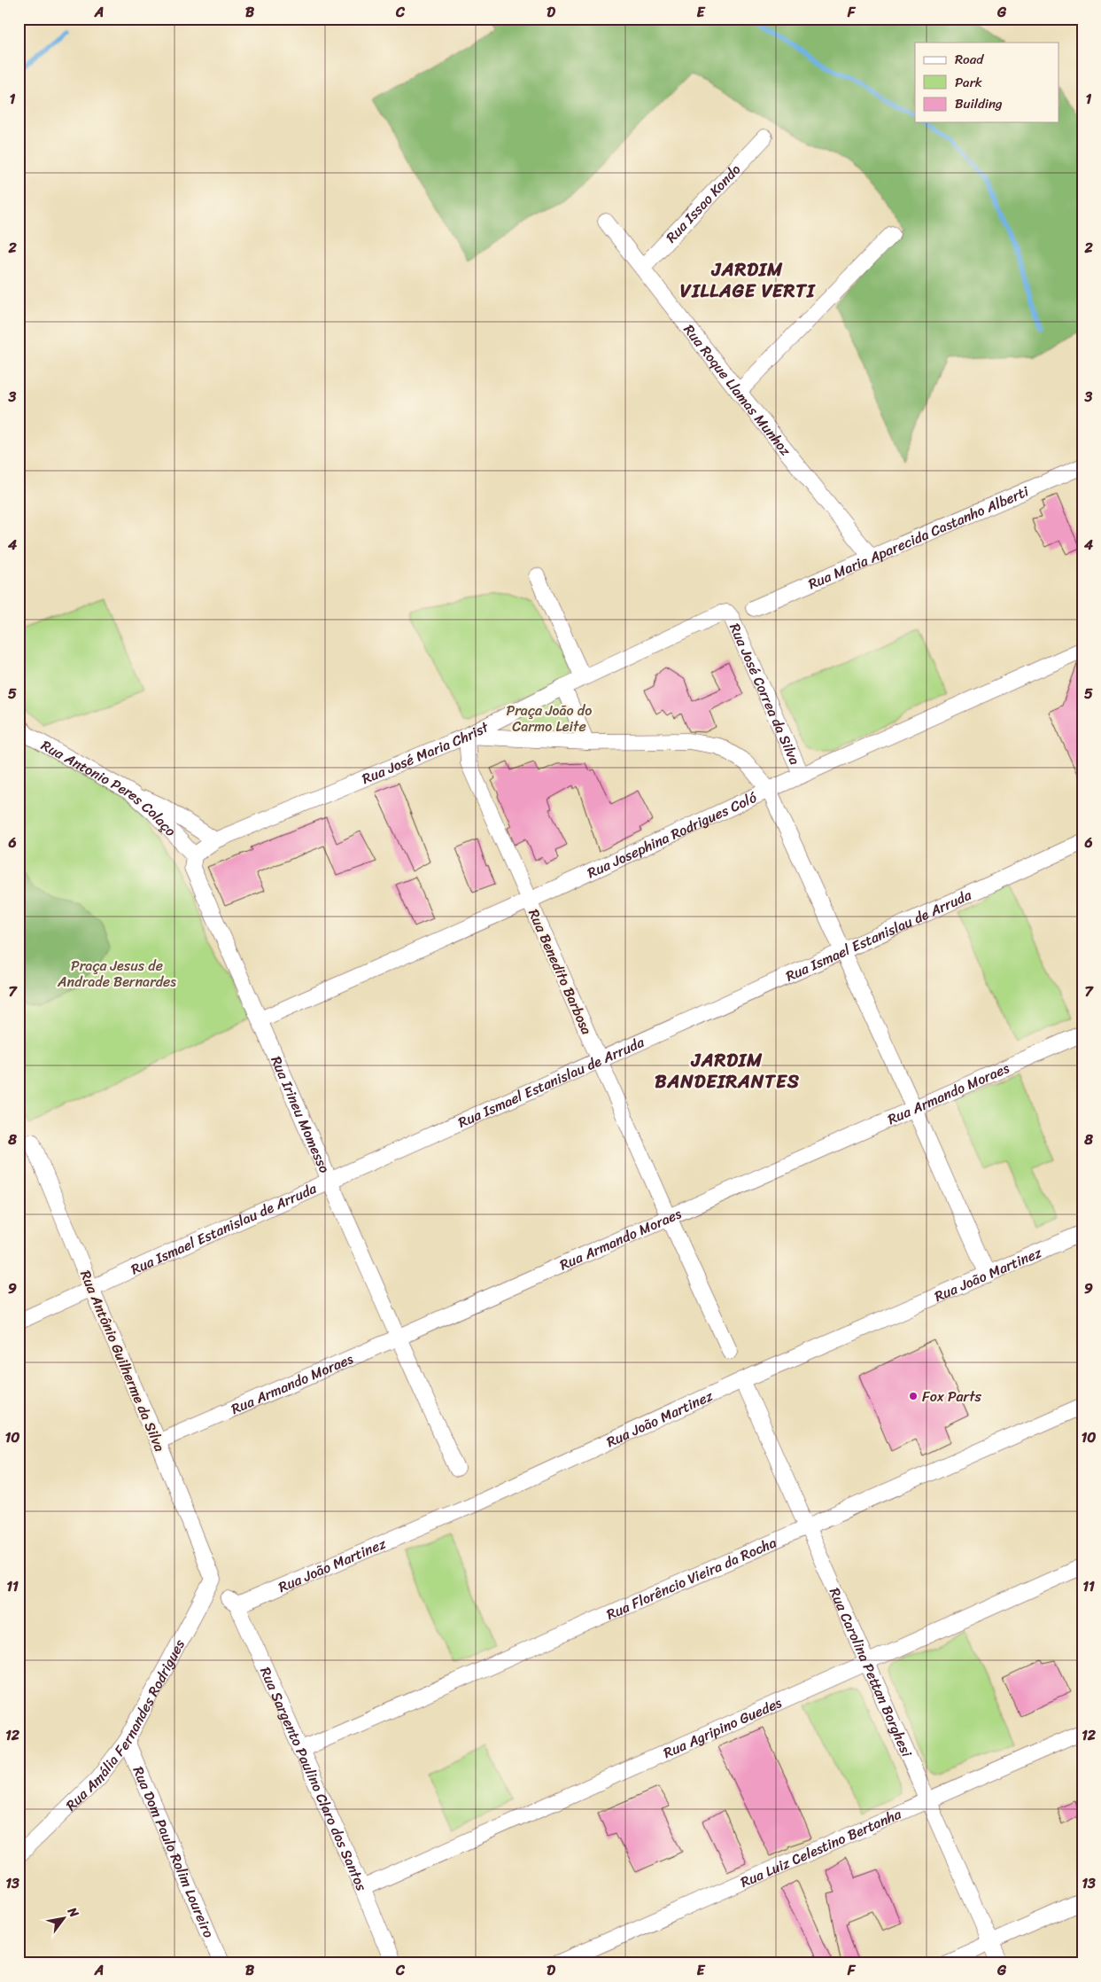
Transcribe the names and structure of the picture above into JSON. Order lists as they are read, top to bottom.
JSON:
{
  "streets": {
    "street": [
      "Rua Issao Kondo",
      "Rua Roque Llamas Munhoz",
      "Rua Maria Aparecida Castanho Alberti",
      "Rua José Correa da Silva",
      "Rua José Maria Christ",
      "Rua Antonio Peres Colaço",
      "Rua Josephina Rodrigues Coló",
      "Rua Ismael Estanislau de Arruda",
      "Rua Benedito Barbosa",
      "Rua Armando Moraes",
      "Rua Irineu Momesso",
      "Rua João Martinez",
      "Rua Antônio Guilherme da Silva",
      "Rua Florêncio Vieira da Rocha",
      "Rua Carolina Pettan Borghesi",
      "Rua Amália Fernandes Rodrigues",
      "Rua Agripino Guedes",
      "Rua Sargento Paulino Claro dos Santos",
      "Rua Luiz Celestino Bertanha",
      "Rua Dom Paulo Rolim Loureiro"
    ]
  },
  "crossings": [
    ["Rua Issao Kondo", "Rua Roque Llamas Munhoz"],
    ["Rua Roque Llamas Munhoz", "Rua Maria Aparecida Castanho Alberti"],
    ["Rua José Correa da Silva", "Rua José Maria Christ"],
    ["Rua José Correa da Silva", "Rua Josephina Rodrigues Coló"],
    ["Rua José Maria Christ", "Rua Antonio Peres Colaço"],
    ["Rua José Maria Christ", "Rua Benedito Barbosa"],
    ["Rua José Maria Christ", "Rua Irineu Momesso"],
    ["Rua Antonio Peres Colaço", "Rua Irineu Momesso"],
    ["Rua Josephina Rodrigues Coló", "Rua Benedito Barbosa"],
    ["Rua Josephina Rodrigues Coló", "Rua Irineu Momesso"],
    ["Rua Ismael Estanislau de Arruda", "Rua Benedito Barbosa"],
    ["Rua Ismael Estanislau de Arruda", "Rua Irineu Momesso"],
    ["Rua Ismael Estanislau de Arruda", "Rua Antônio Guilherme da Silva"],
    ["Rua Benedito Barbosa", "Rua Armando Moraes"],
    ["Rua Armando Moraes", "Rua Irineu Momesso"],
    ["Rua Armando Moraes", "Rua Antônio Guilherme da Silva"],
    ["Rua João Martinez", "Rua Carolina Pettan Borghesi"],
    ["Rua João Martinez", "Rua Sargento Paulino Claro dos Santos"],
    ["Rua Antônio Guilherme da Silva", "Rua Amália Fernandes Rodrigues"],
    ["Rua Florêncio Vieira da Rocha", "Rua Carolina Pettan Borghesi"],
    ["Rua Florêncio Vieira da Rocha", "Rua Sargento Paulino Claro dos Santos"],
    ["Rua Carolina Pettan Borghesi", "Rua Agripino Guedes"],
    ["Rua Carolina Pettan Borghesi", "Rua Luiz Celestino Bertanha"],
    ["Rua Amália Fernandes Rodrigues", "Rua Dom Paulo Rolim Loureiro"],
    ["Rua Agripino Guedes", "Rua Sargento Paulino Claro dos Santos"]
  ],
  "districts": ["JARDIM VILLAGE VERTI", "JARDIM BANDEIRANTES"],
  "parks": ["Praça João do Carmo Leite", "Praça Jesus de Andrade Bernardes"],
  "places": ["Fox Parts"],
  "legend": ["Road", "Park", "Building"],
  "north": "top right",
  "grid": {
    "columns": [
      "A",
      "B",
      "C",
      "D",
      "E",
      "F",
      "G"
    ],
    "rows": [
      "1",
      "2",
      "3",
      "4",
      "5",
      "6",
      "7",
      "8",
      "9",
      "10",
      "11",
      "12",
      "13"
    ]
  }
}
